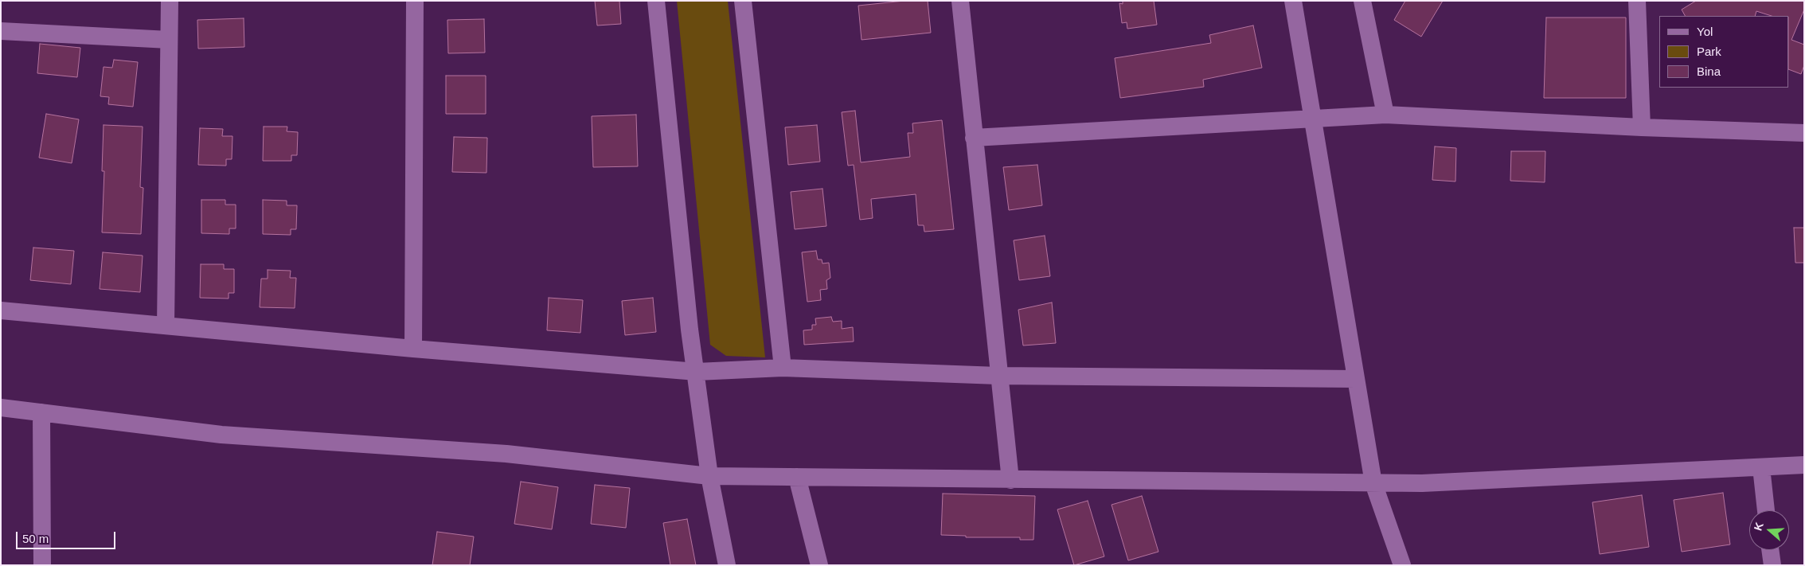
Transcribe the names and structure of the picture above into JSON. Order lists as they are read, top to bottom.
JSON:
{
  "legend": ["Yol", "Park", "Bina"],
  "scale_bar": "50 m",
  "north": "left"
}
